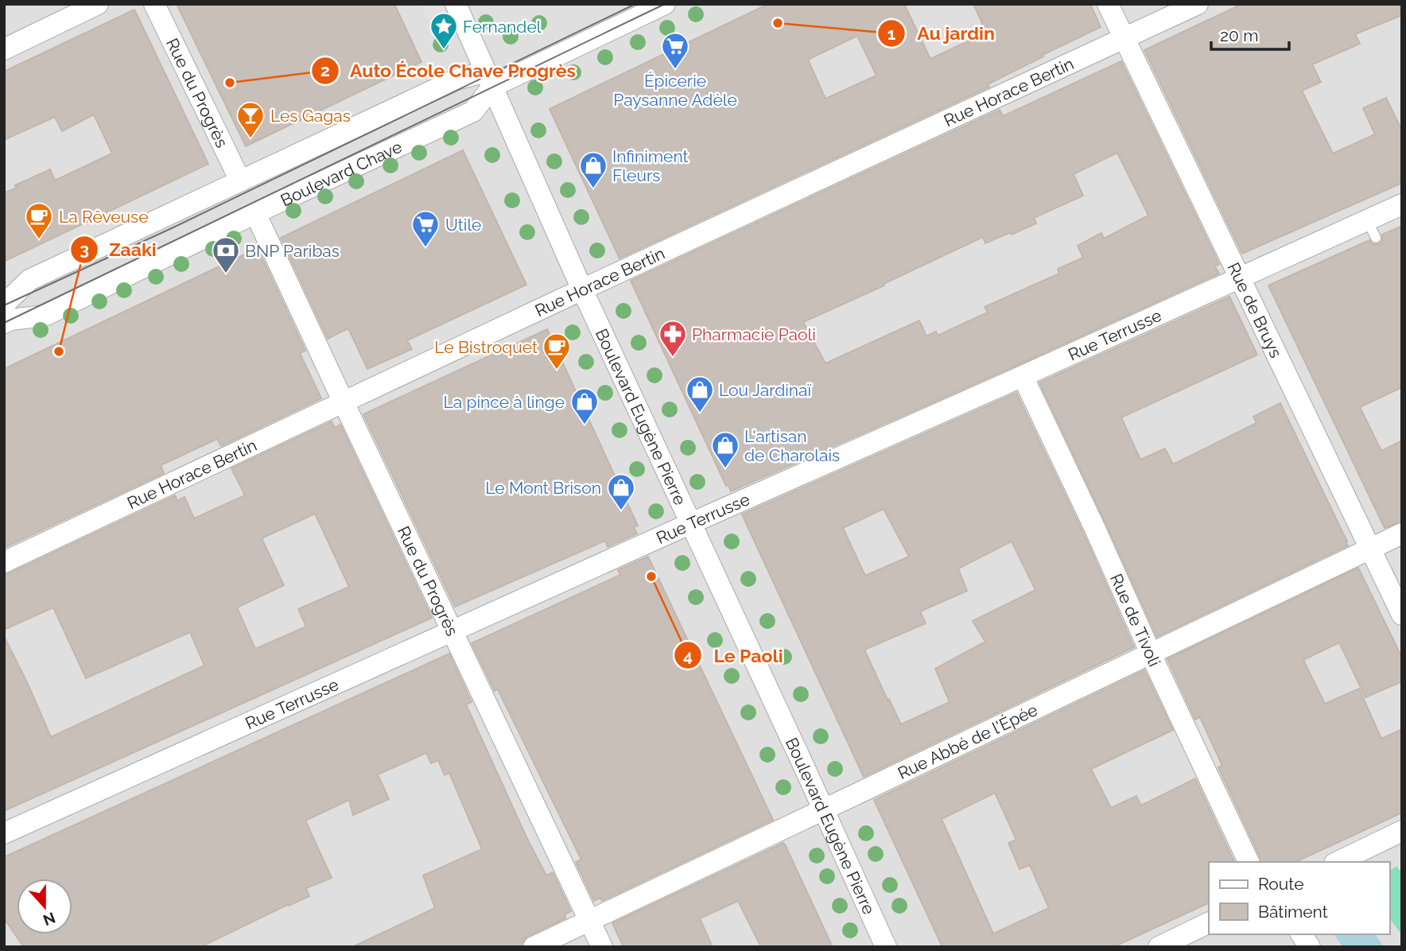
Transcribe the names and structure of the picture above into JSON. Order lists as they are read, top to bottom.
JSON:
{
  "streets": {
    "street": [
      "Rue du Progrès",
      "Rue Horace Bertin",
      "Boulevard Chave",
      "Rue de Bruys",
      "Rue Terrusse",
      "Boulevard Eugène Pierre",
      "Rue de Tivoli",
      "Rue Abbé de l'Épée"
    ]
  },
  "crossings": [
    ["Rue du Progrès", "Rue Horace Bertin"],
    ["Rue du Progrès", "Boulevard Chave"],
    ["Rue du Progrès", "Rue Terrusse"],
    ["Rue du Progrès", "Rue Abbé de l'Épée"],
    ["Rue Horace Bertin", "Rue de Bruys"],
    ["Rue Horace Bertin", "Boulevard Eugène Pierre"],
    ["Boulevard Chave", "Boulevard Eugène Pierre"],
    ["Rue de Bruys", "Rue Terrusse"],
    ["Rue de Bruys", "Rue Abbé de l'Épée"],
    ["Rue Terrusse", "Boulevard Eugène Pierre"],
    ["Rue Terrusse", "Rue de Tivoli"],
    ["Boulevard Eugène Pierre", "Rue Abbé de l'Épée"],
    ["Rue de Tivoli", "Rue Abbé de l'Épée"]
  ],
  "places": {
    "other": [
      "Au jardin",
      "Auto École Chave Progrès",
      "Zaaki",
      "Le Paoli"
    ],
    "place": ["Fernandel"],
    "supermarket": ["Épicerie Paysanne Adèle", "Utile"],
    "bar": ["Les Gagas"],
    "shop": [
      "Infiniment Fleurs",
      "Lou Jardinaï",
      "La pince à linge",
      "L'artisan de Charolais",
      "Le Mont Brison"
    ],
    "cafe": ["La Rêveuse", "Le Bistroquet"],
    "bank": ["BNP Paribas"],
    "pharmacy": ["Pharmacie Paoli"]
  },
  "legend": ["Route", "Bâtiment"],
  "scale_bar": "20 m",
  "north": "bottom"
}
